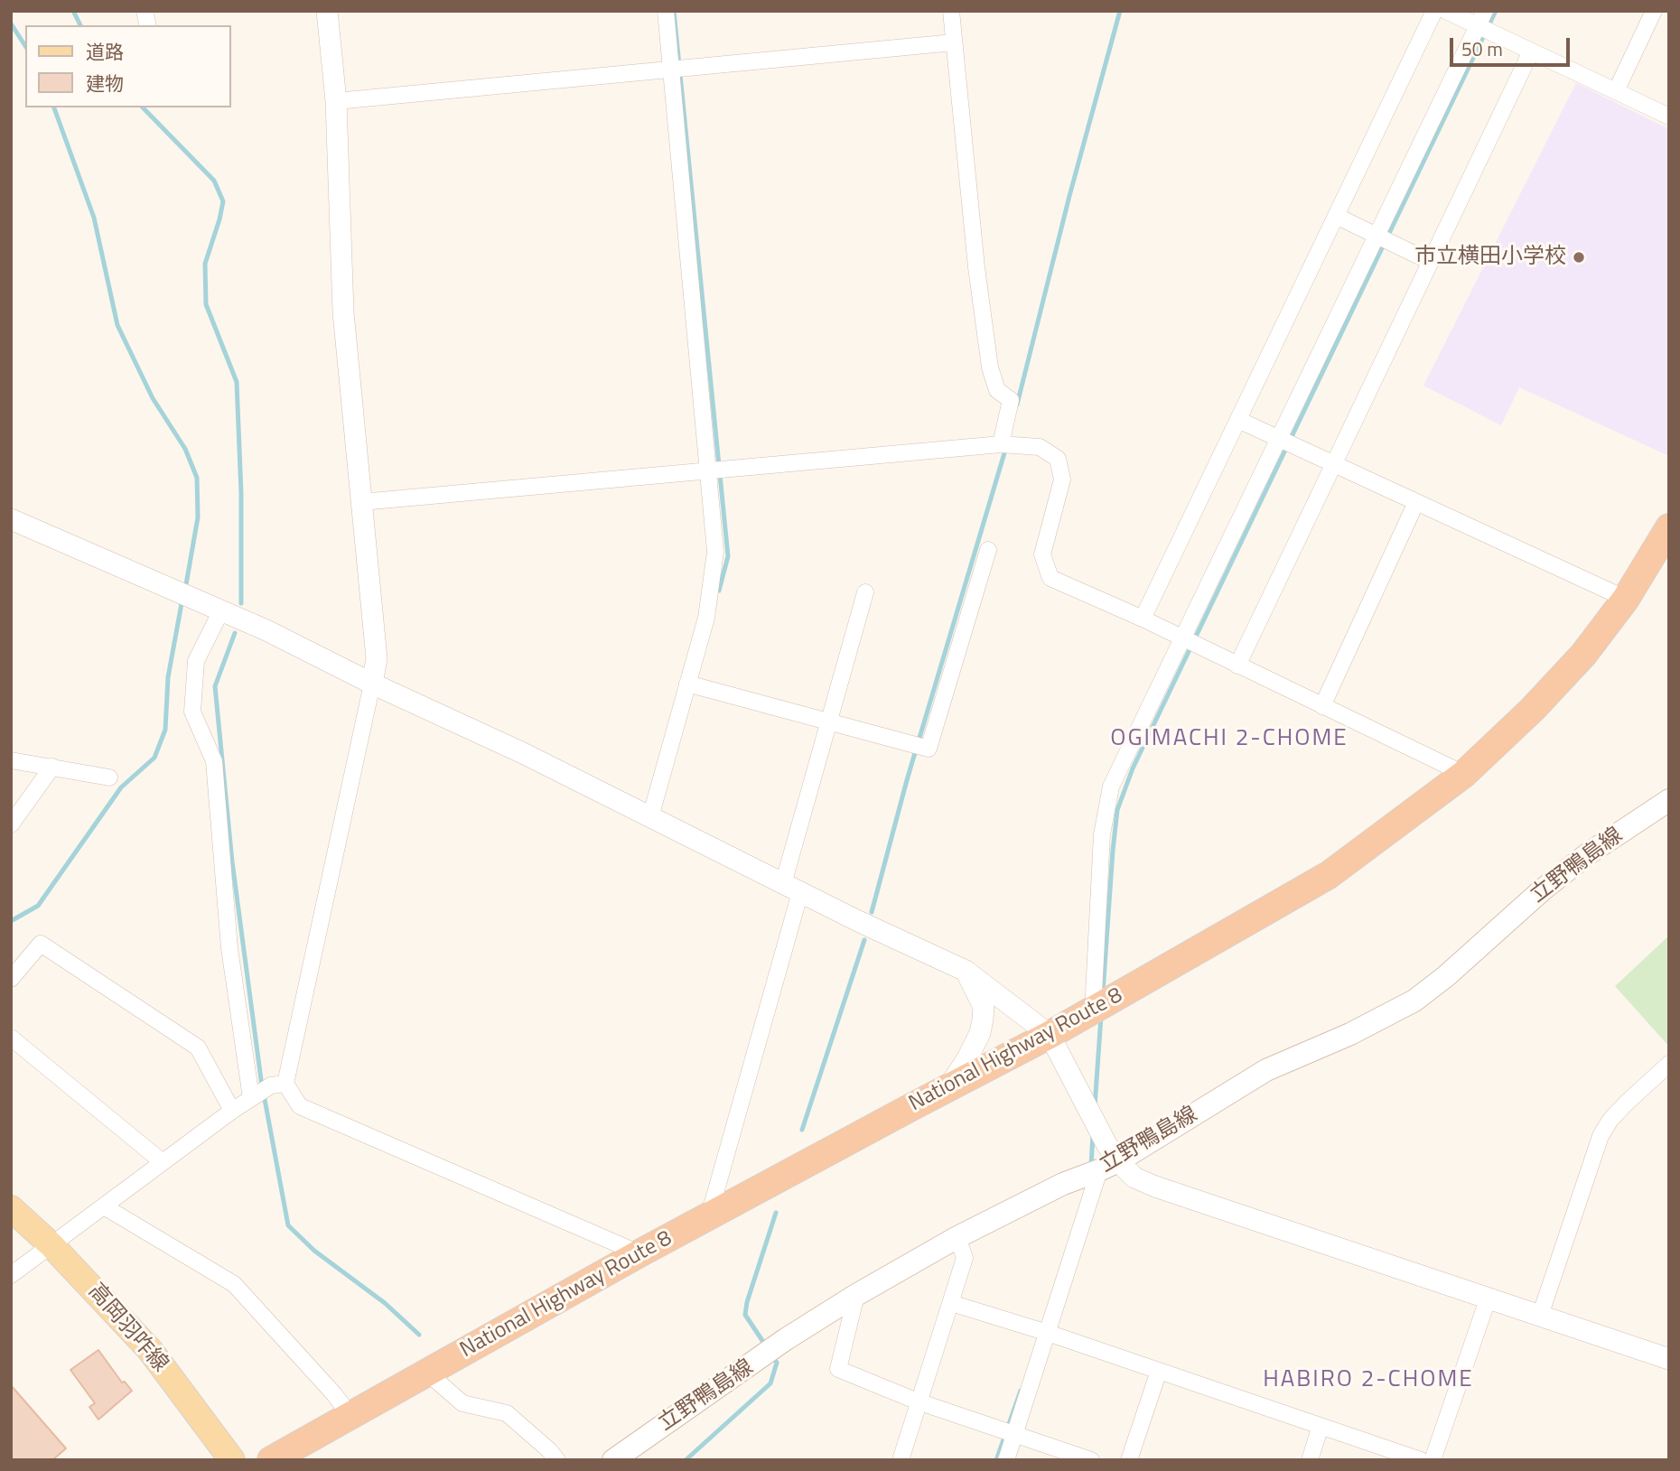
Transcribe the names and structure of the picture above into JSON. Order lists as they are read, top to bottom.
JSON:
{
  "streets": {
    "highway": ["National Highway Route 8"],
    "main road": ["立野鴨島線", "高岡羽咋線"]
  },
  "districts": ["OGIMACHI 2-CHOME", "HABIRO 2-CHOME"],
  "places": ["市立横田小学校"],
  "legend": ["道路", "建物"],
  "scale_bar": "50 m"
}
